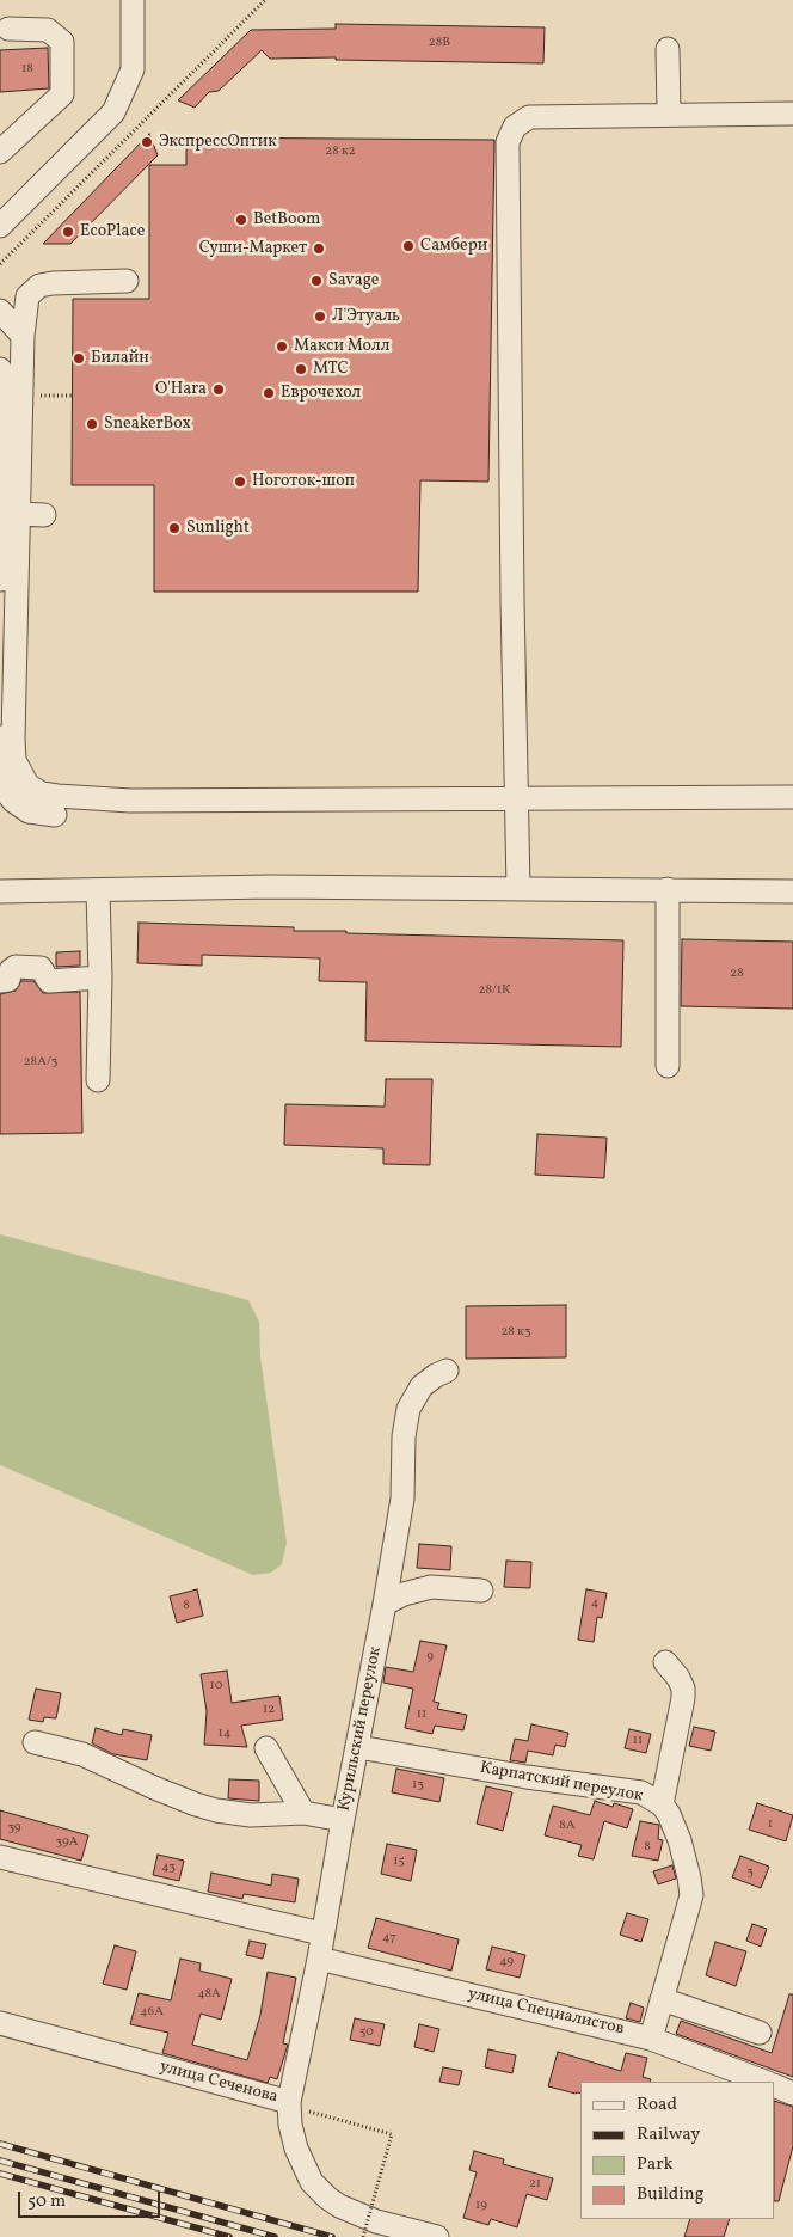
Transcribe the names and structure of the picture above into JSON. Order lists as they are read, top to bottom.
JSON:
{
  "streets": {
    "street": [
      "Курильский переулок",
      "Карпатский переулок",
      "улица Специалистов",
      "улица Сеченова"
    ]
  },
  "crossings": [
    ["Курильский переулок", "Карпатский переулок"],
    ["Курильский переулок", "улица Специалистов"],
    ["Курильский переулок", "улица Сеченова"],
    ["Карпатский переулок", "улица Специалистов"]
  ],
  "places": [
    "ЭкспрессОптик",
    "BetBoom",
    "EcoPlace",
    "Самбери",
    "Суши-Маркет",
    "Savage",
    "Л'Этуаль",
    "Макси Молл",
    "Билайн",
    "МТС",
    "O'Hara",
    "Еврочехол",
    "SneakerBox",
    "Ноготок-шоп",
    "Sunlight"
  ],
  "house_numbers": [
    "28В",
    "18",
    "28 к2",
    "28",
    "28/1К",
    "28А/3",
    "28 к3",
    "4",
    "8",
    "9",
    "10",
    "12",
    "11",
    "14",
    "11",
    "13",
    "1",
    "8А",
    "39",
    "39А",
    "8",
    "15",
    "43",
    "3",
    "47",
    "49",
    "48А",
    "46А",
    "50",
    "21",
    "19"
  ],
  "legend": [
    "Road",
    "Railway",
    "Park",
    "Building"
  ],
  "scale_bar": "50 m"
}
